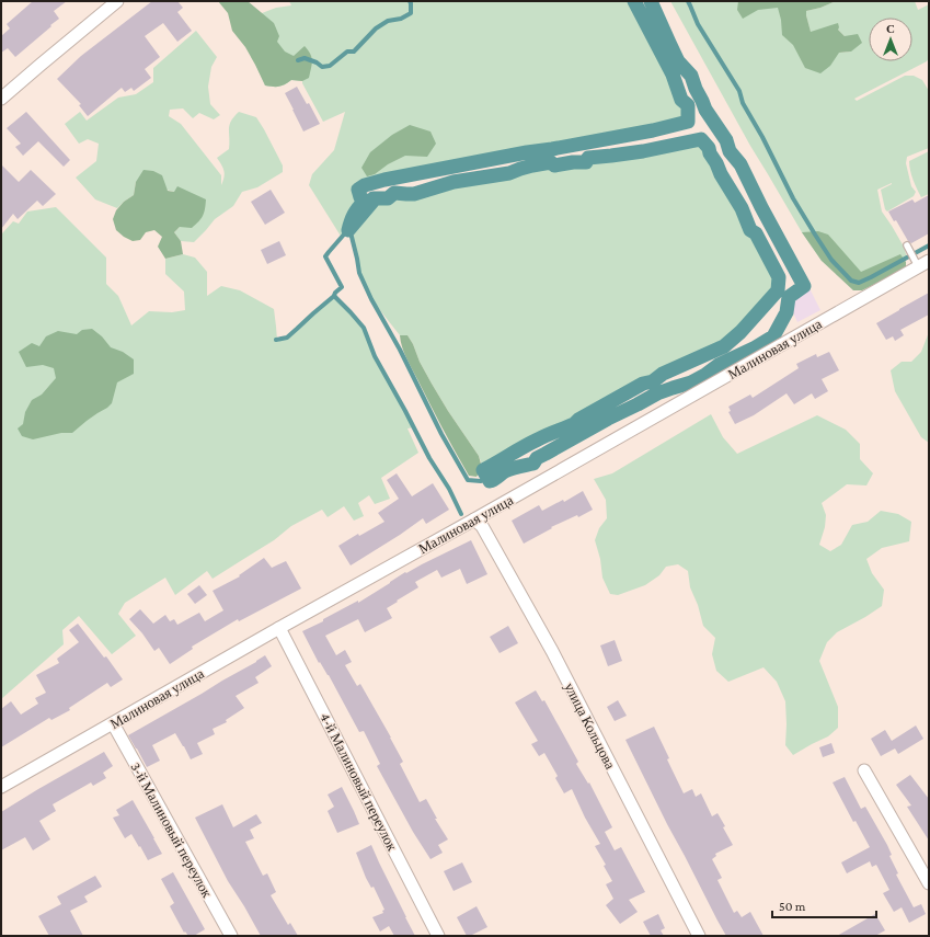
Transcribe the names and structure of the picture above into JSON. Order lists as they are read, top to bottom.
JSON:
{
  "streets": {
    "street": [
      "Малиновая улица",
      "улица Кольцова",
      "4-й Малиновый переулок",
      "3-й Малиновый переулок"
    ]
  },
  "crossings": [
    ["Малиновая улица", "улица Кольцова"],
    ["Малиновая улица", "4-й Малиновый переулок"],
    ["Малиновая улица", "3-й Малиновый переулок"]
  ],
  "scale_bar": "50 m",
  "north": "top"
}
